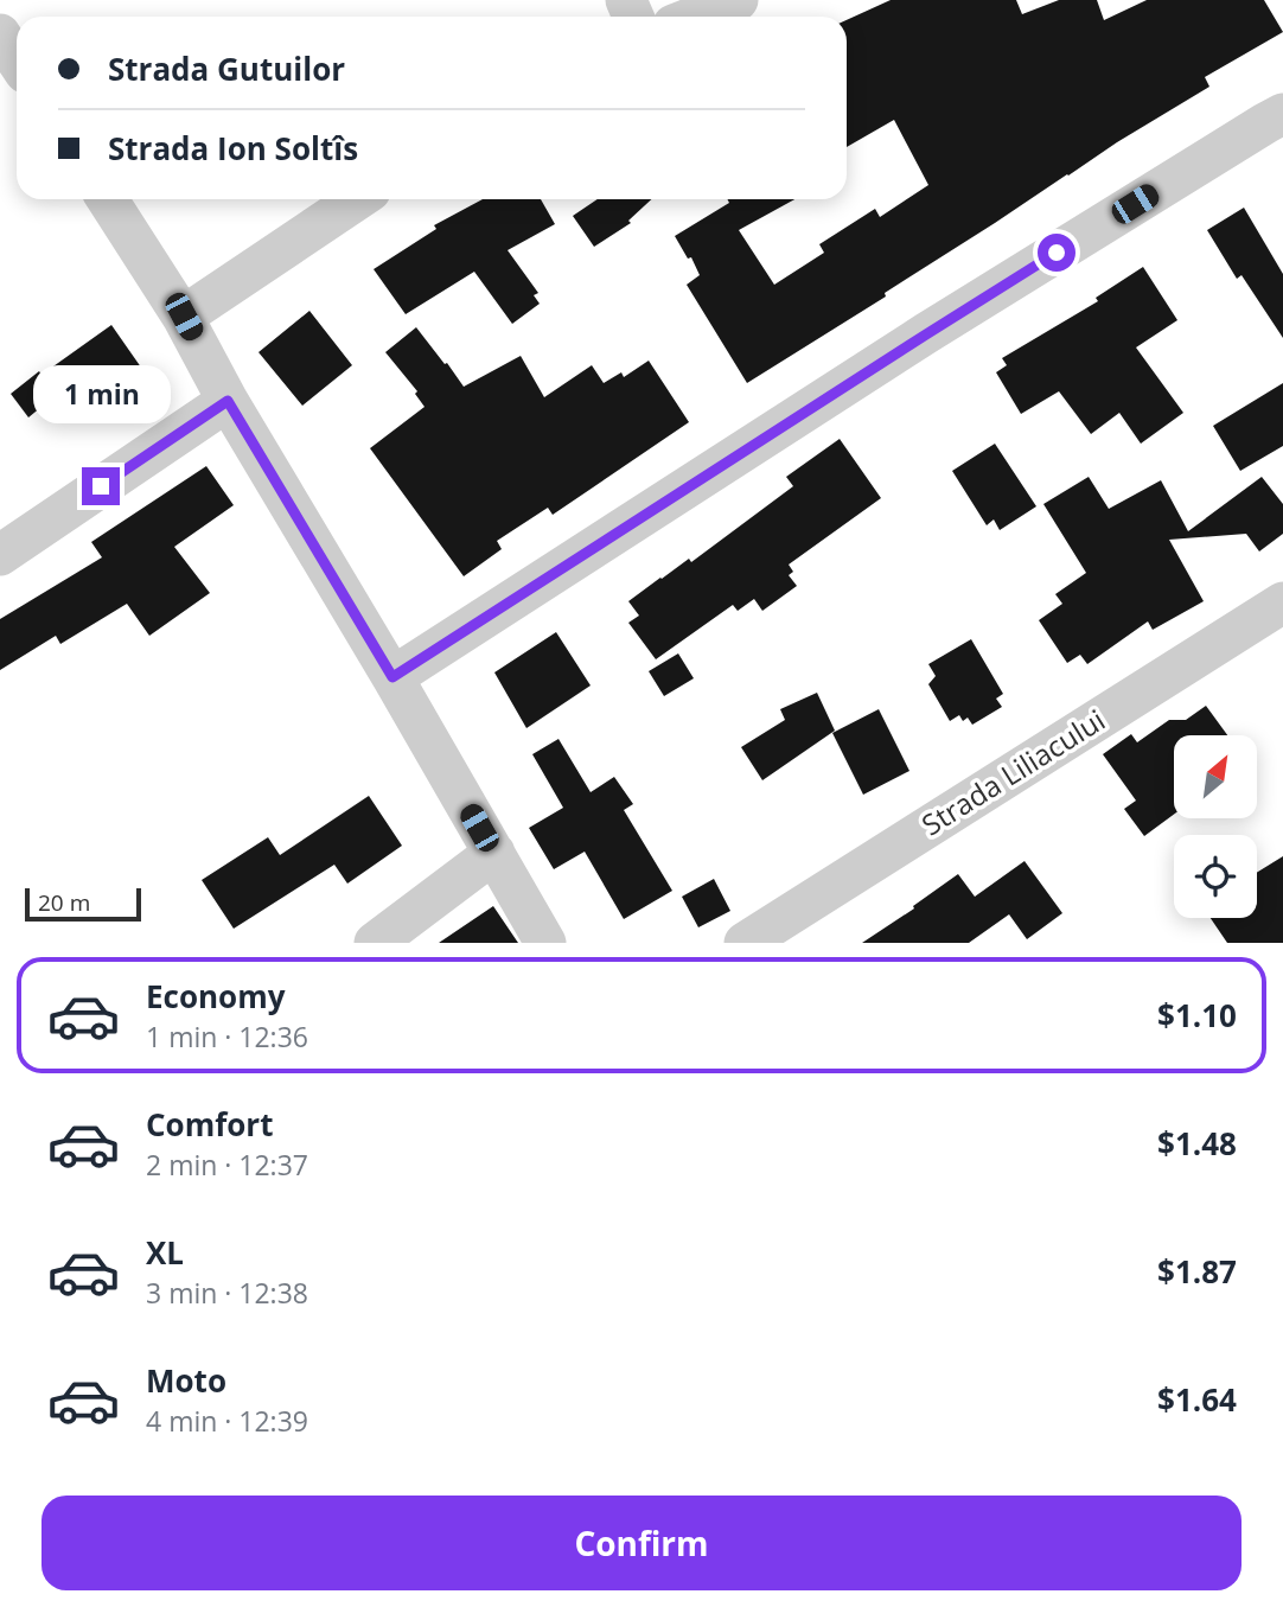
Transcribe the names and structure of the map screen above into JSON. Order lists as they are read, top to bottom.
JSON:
{
  "streets": {
    "street": ["Strada Liliacului"]
  },
  "scale_bar": "20 m",
  "north": "top right",
  "page": {
    "banner": ["Strada Gutuilor", "Strada Ion Soltîs"],
    "bubble": "1 min",
    "scale": "20 m",
    "list": [
      {
        "name": "Economy",
        "note": "1 min · 12:36",
        "value": "$1.10"
      },
      {
        "name": "Comfort",
        "note": "2 min · 12:37",
        "value": "$1.48"
      },
      {
        "name": "XL",
        "note": "3 min · 12:38",
        "value": "$1.87"
      },
      {
        "name": "Moto",
        "note": "4 min · 12:39",
        "value": "$1.64"
      }
    ],
    "buttons": "Confirm"
  }
}
